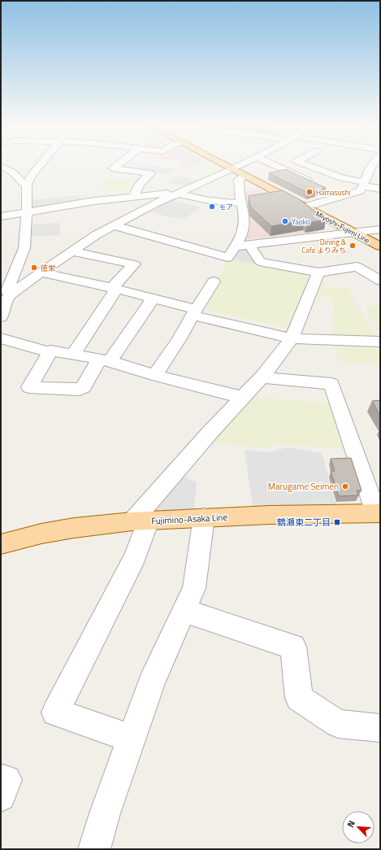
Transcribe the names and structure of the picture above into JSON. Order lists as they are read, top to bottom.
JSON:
{
  "streets": {
    "main road": ["Miyoshi-Fujimi Line", "Fujimino-Asaka Line"]
  },
  "places": {
    "other": [
      "Hamasushi",
      "モア",
      "Yaoko",
      "Dining & Cafe よりみち",
      "徳栄",
      "Marugame Seimen"
    ],
    "transit": ["鶴瀬東二丁目"]
  },
  "north": "top left"
}
